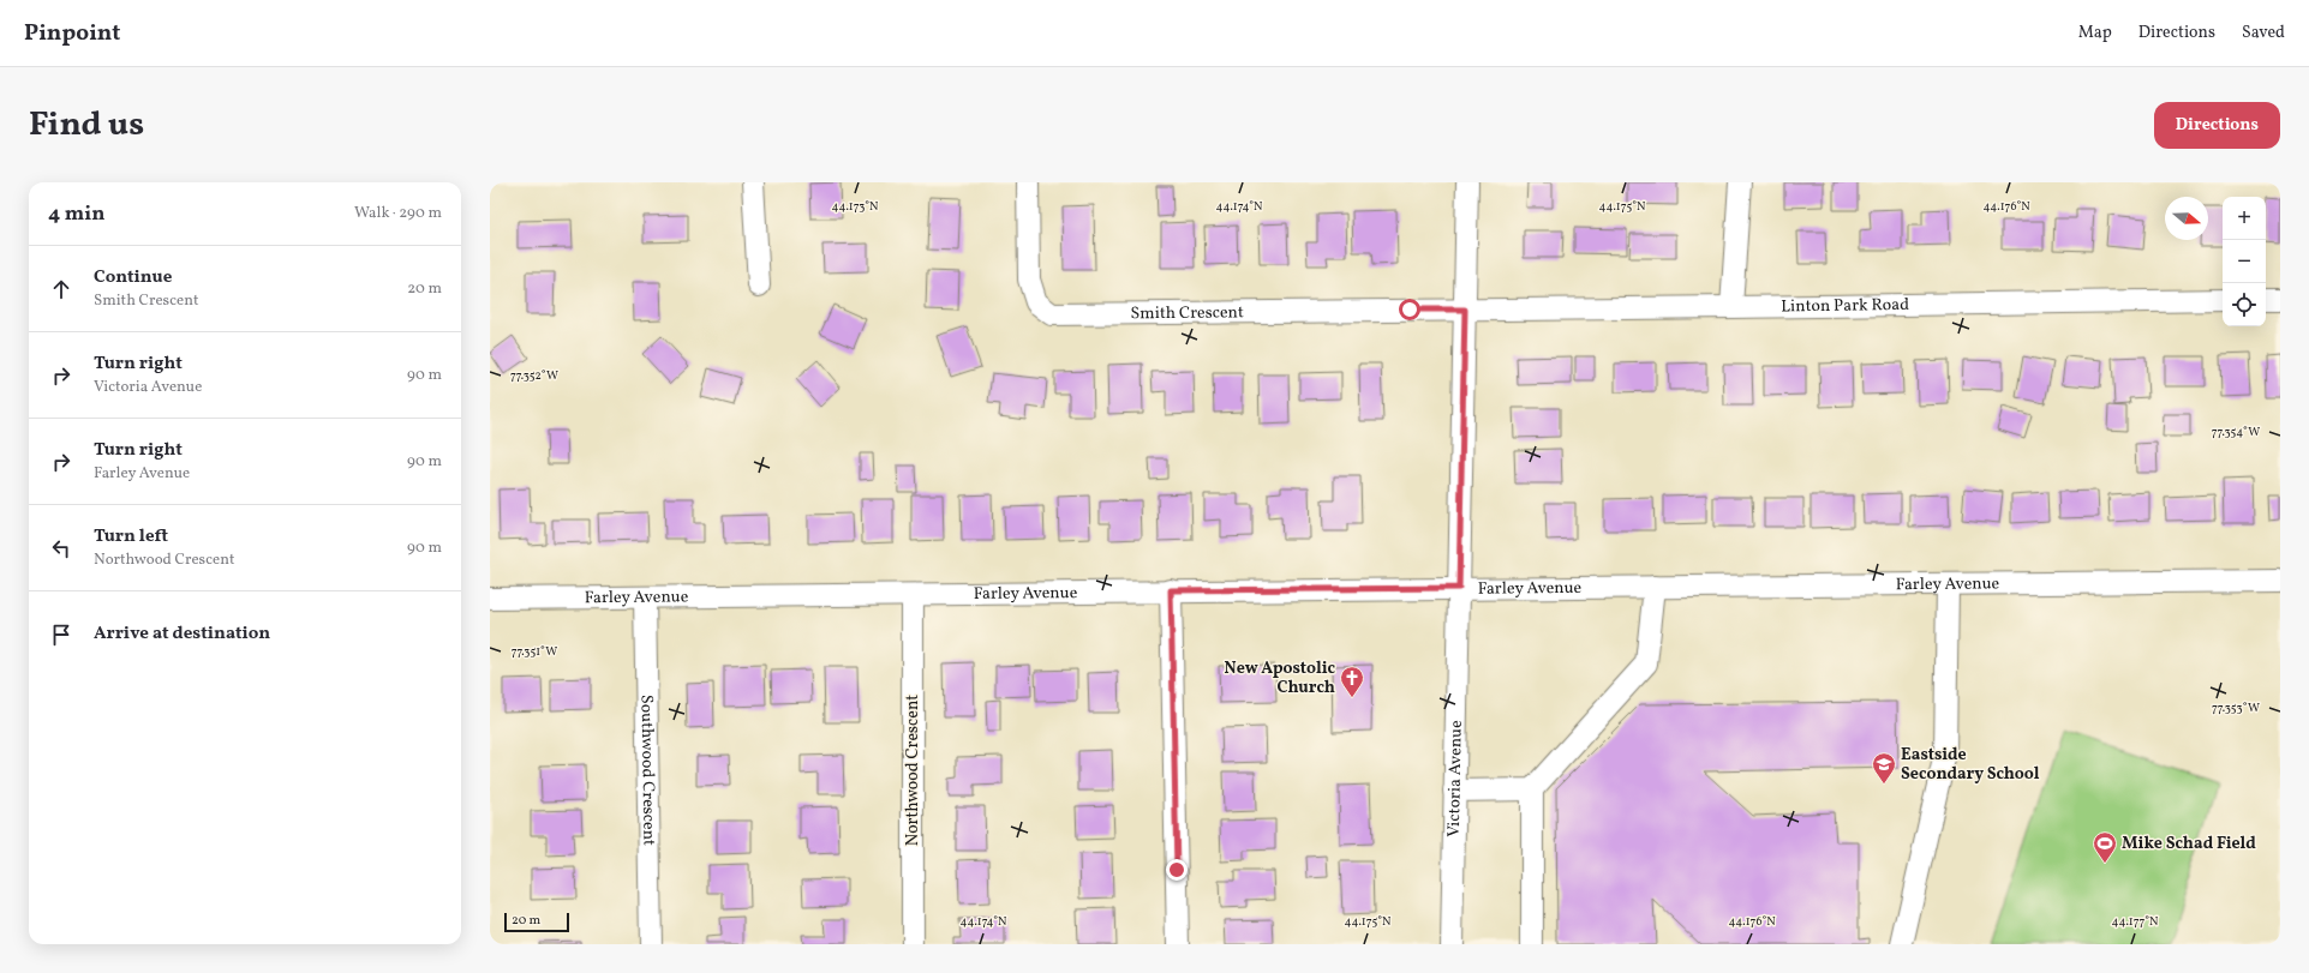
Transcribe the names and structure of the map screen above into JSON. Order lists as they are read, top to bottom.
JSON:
{
  "streets": {
    "street": [
      "Linton Park Road",
      "Smith Crescent",
      "Farley Avenue",
      "Southwood Crescent",
      "Northwood Crescent",
      "Victoria Avenue"
    ]
  },
  "crossings": [
    ["Linton Park Road", "Smith Crescent"],
    ["Linton Park Road", "Victoria Avenue"],
    ["Smith Crescent", "Victoria Avenue"],
    ["Farley Avenue", "Southwood Crescent"],
    ["Farley Avenue", "Northwood Crescent"],
    ["Farley Avenue", "Victoria Avenue"]
  ],
  "places": {
    "church": ["New Apostolic Church"],
    "school or university": ["Eastside Secondary School"],
    "sports": ["Mike Schad Field"]
  },
  "scale_bar": "20 m",
  "north": "right",
  "page": {
    "header": "Pinpoint",
    "nav": ["Map", "Directions", "Saved"],
    "title": "Find us",
    "buttons": "Directions",
    "heading": ["4 min", "Walk · 290 m"],
    "map_buttons": ["+", "−"],
    "list": [
      ["Continue", "Smith Crescent", "20 m"],
      ["Turn right", "Victoria Avenue", "90 m"],
      ["Turn right", "Farley Avenue", "90 m"],
      ["Turn left", "Northwood Crescent", "90 m"],
      "Arrive at destination"
    ],
    "scale": "20 m"
  },
  "coordinates": [
    "44.173°N",
    "44.174°N",
    "44.175°N",
    "44.176°N",
    "77.352°W",
    "77.354°W",
    "77.351°W",
    "77.353°W",
    "44.177°N"
  ]
}
